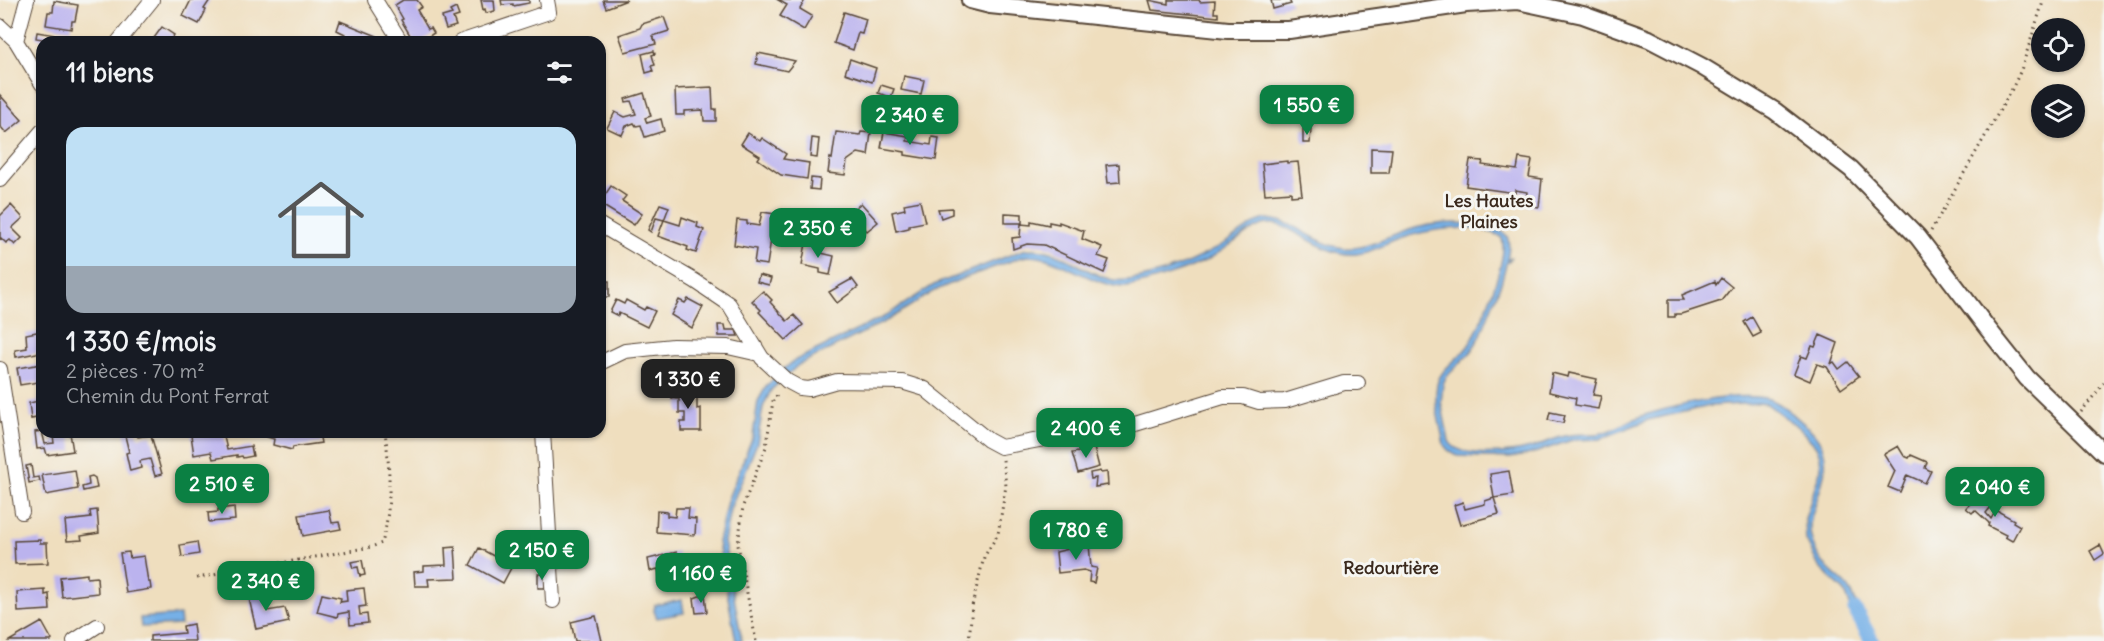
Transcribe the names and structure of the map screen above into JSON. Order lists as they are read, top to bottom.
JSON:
{
  "districts": ["Les Hautes Plaines", "Redourtière"],
  "page": {
    "heading": "11 biens",
    "price": [
      "1 550 €",
      "2 340 €",
      "2 350 €",
      "1 330 €",
      "2 400 €",
      "2 510 €",
      "2 040 €",
      "1 780 €",
      "2 150 €",
      "1 160 €",
      "2 340 €"
    ],
    "list": [
      {
        "name": "1 330 €/mois",
        "note": "2 pièces · 70 m² · Chemin du Pont Ferrat"
      }
    ]
  }
}
